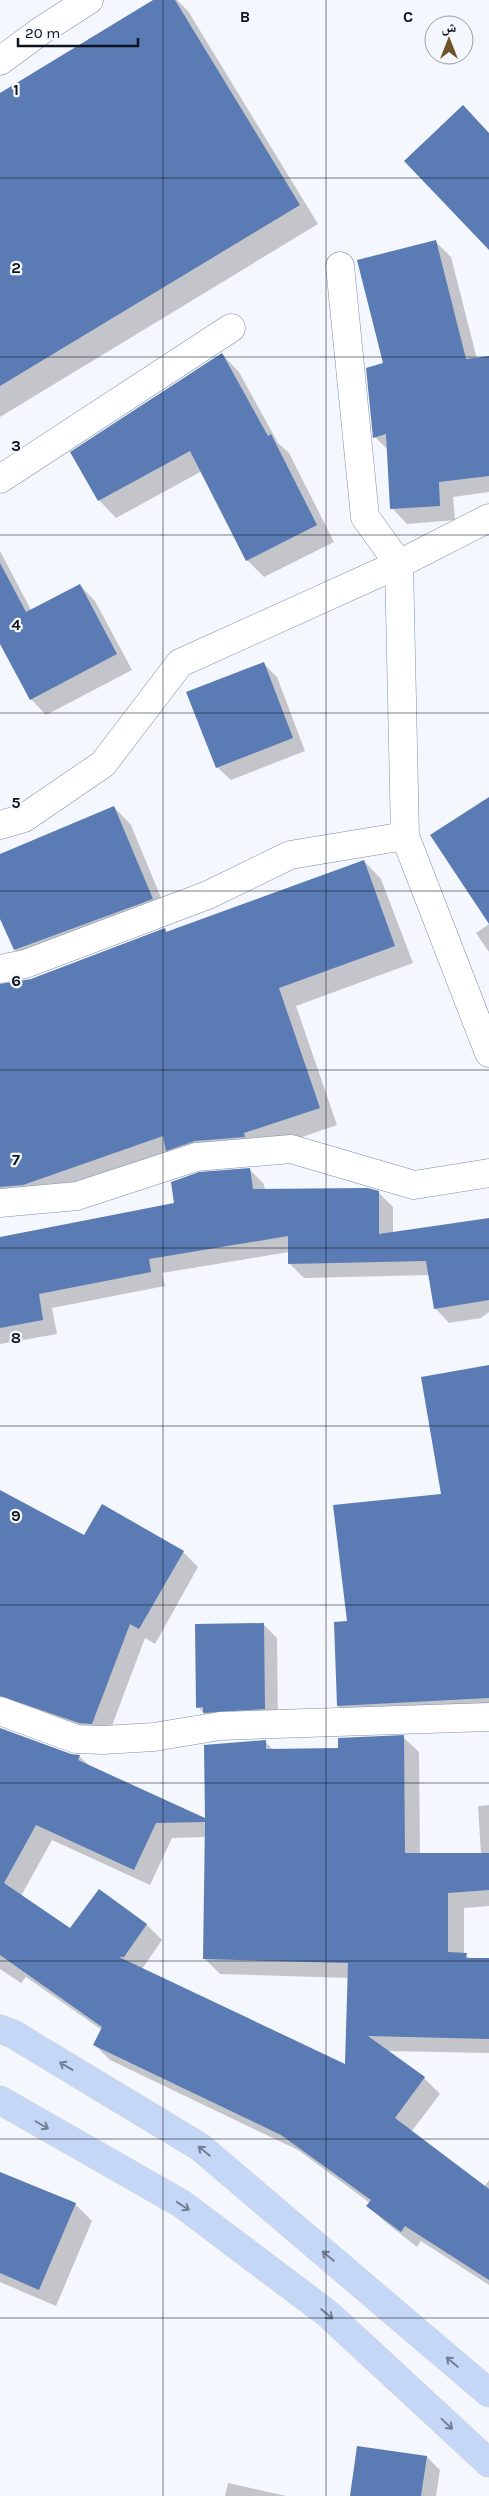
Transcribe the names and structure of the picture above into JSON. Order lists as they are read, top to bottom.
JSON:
{
  "scale_bar": "20 m",
  "north": "top",
  "grid": {
    "columns": ["B", "C"],
    "rows": [
      "1",
      "2",
      "3",
      "4",
      "5",
      "6",
      "7",
      "8",
      "9"
    ]
  }
}
